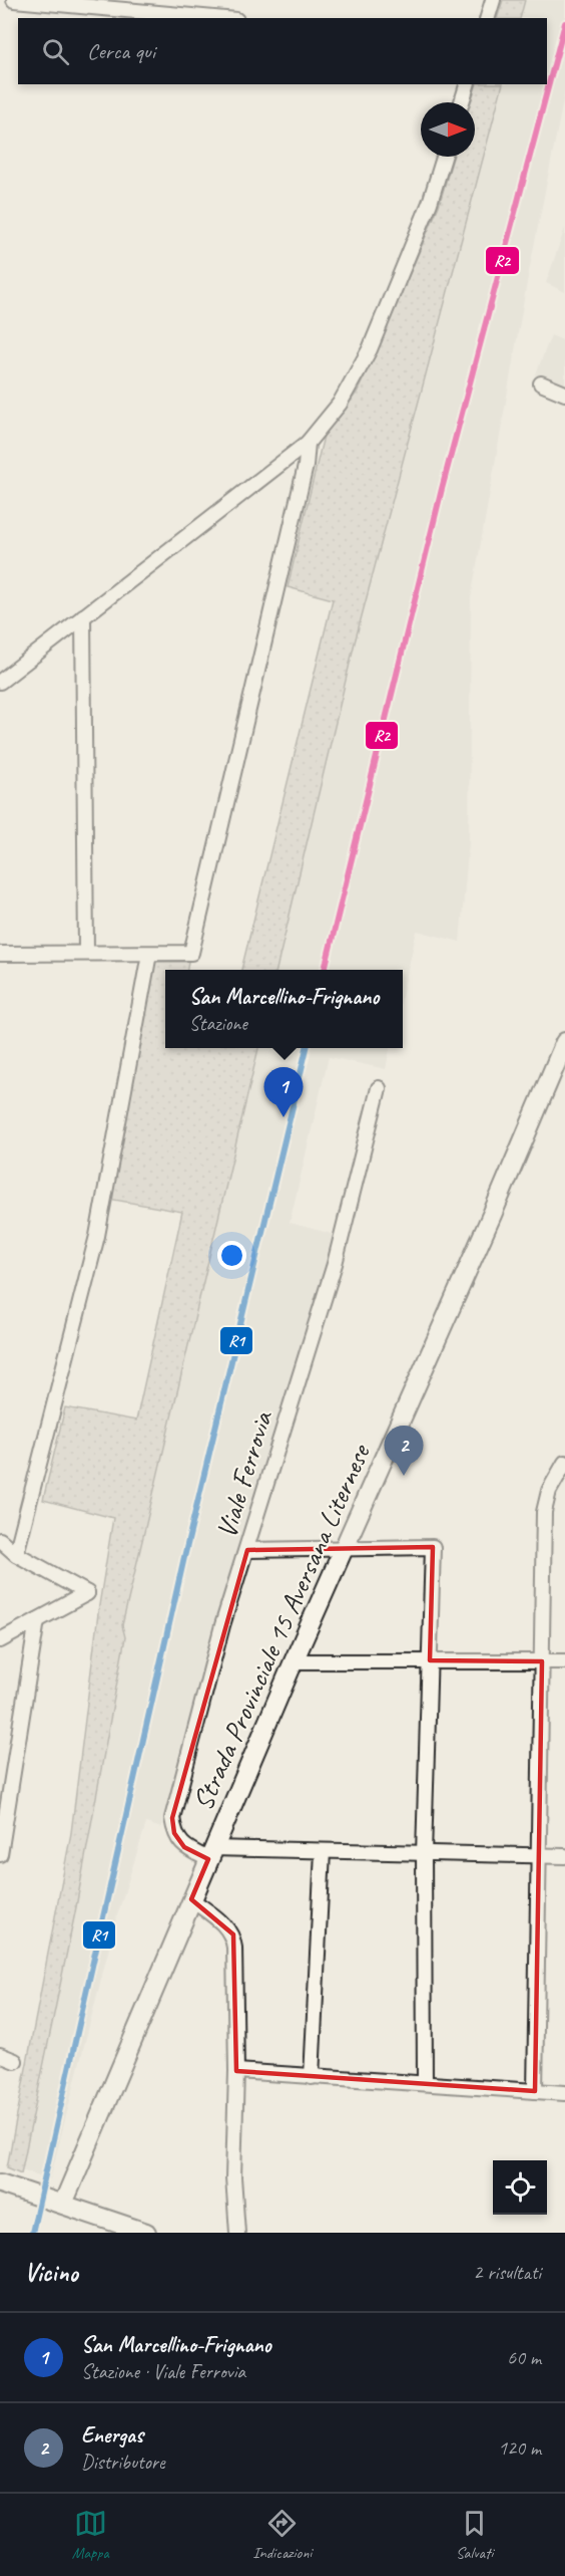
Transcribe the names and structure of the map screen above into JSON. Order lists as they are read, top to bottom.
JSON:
{
  "streets": {
    "main road": ["Strada Provinciale 15 Aversana Liternese"],
    "street": ["Viale Ferrovia"]
  },
  "crossings": [
    ["Viale Ferrovia", "Strada Provinciale 15 Aversana Liternese"]
  ],
  "lines": ["transit line R2", "transit line R1"],
  "north": "right",
  "page": {
    "search": "Cerca qui",
    "popup": ["San Marcellino-Frignano", "Stazione"],
    "pins": ["1", "2"],
    "heading": ["Vicino", "2 risultati"],
    "list": [
      {
        "mark": "1",
        "name": "San Marcellino-Frignano",
        "note": "Stazione · Viale Ferrovia",
        "value": "60 m"
      },
      {
        "mark": "2",
        "name": "Energas",
        "note": "Distributore",
        "value": "120 m"
      }
    ],
    "nav": ["Mappa", "Indicazioni", "Salvati"]
  }
}
